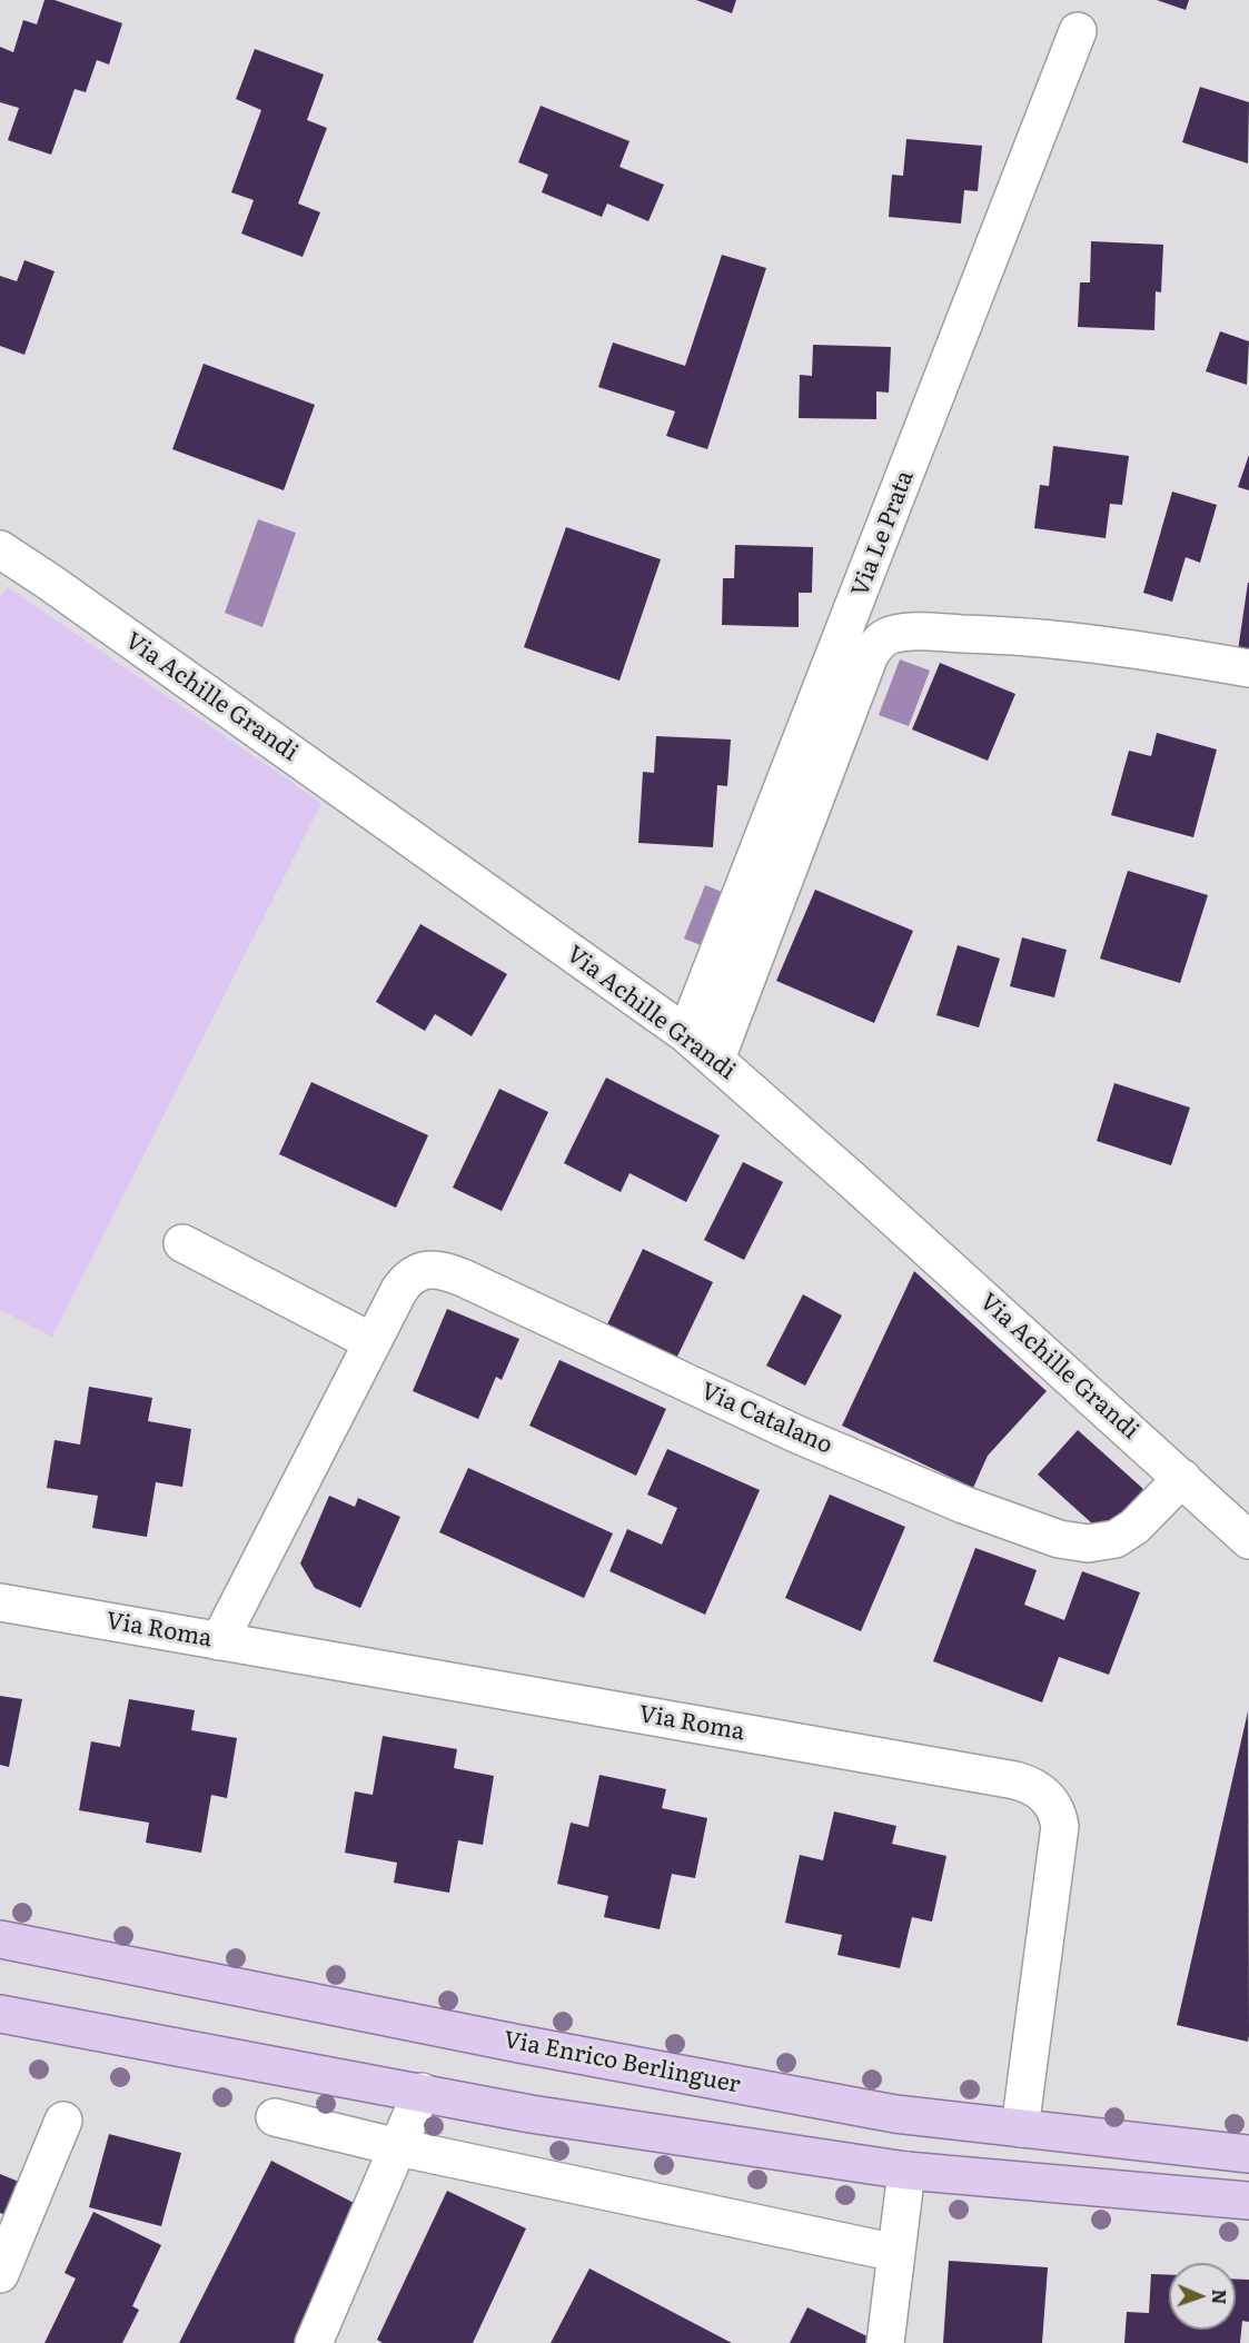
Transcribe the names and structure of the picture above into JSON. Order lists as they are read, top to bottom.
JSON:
{
  "streets": {
    "main road": ["Via Enrico Berlinguer"],
    "street": [
      "Via Le Prata",
      "Via Achille Grandi",
      "Via Catalano",
      "Via Roma"
    ]
  },
  "crossings": [
    ["Via Le Prata", "Via Achille Grandi"],
    ["Via Achille Grandi", "Via Catalano"],
    ["Via Catalano", "Via Roma"],
    ["Via Roma", "Via Enrico Berlinguer"]
  ],
  "north": "right"
}
